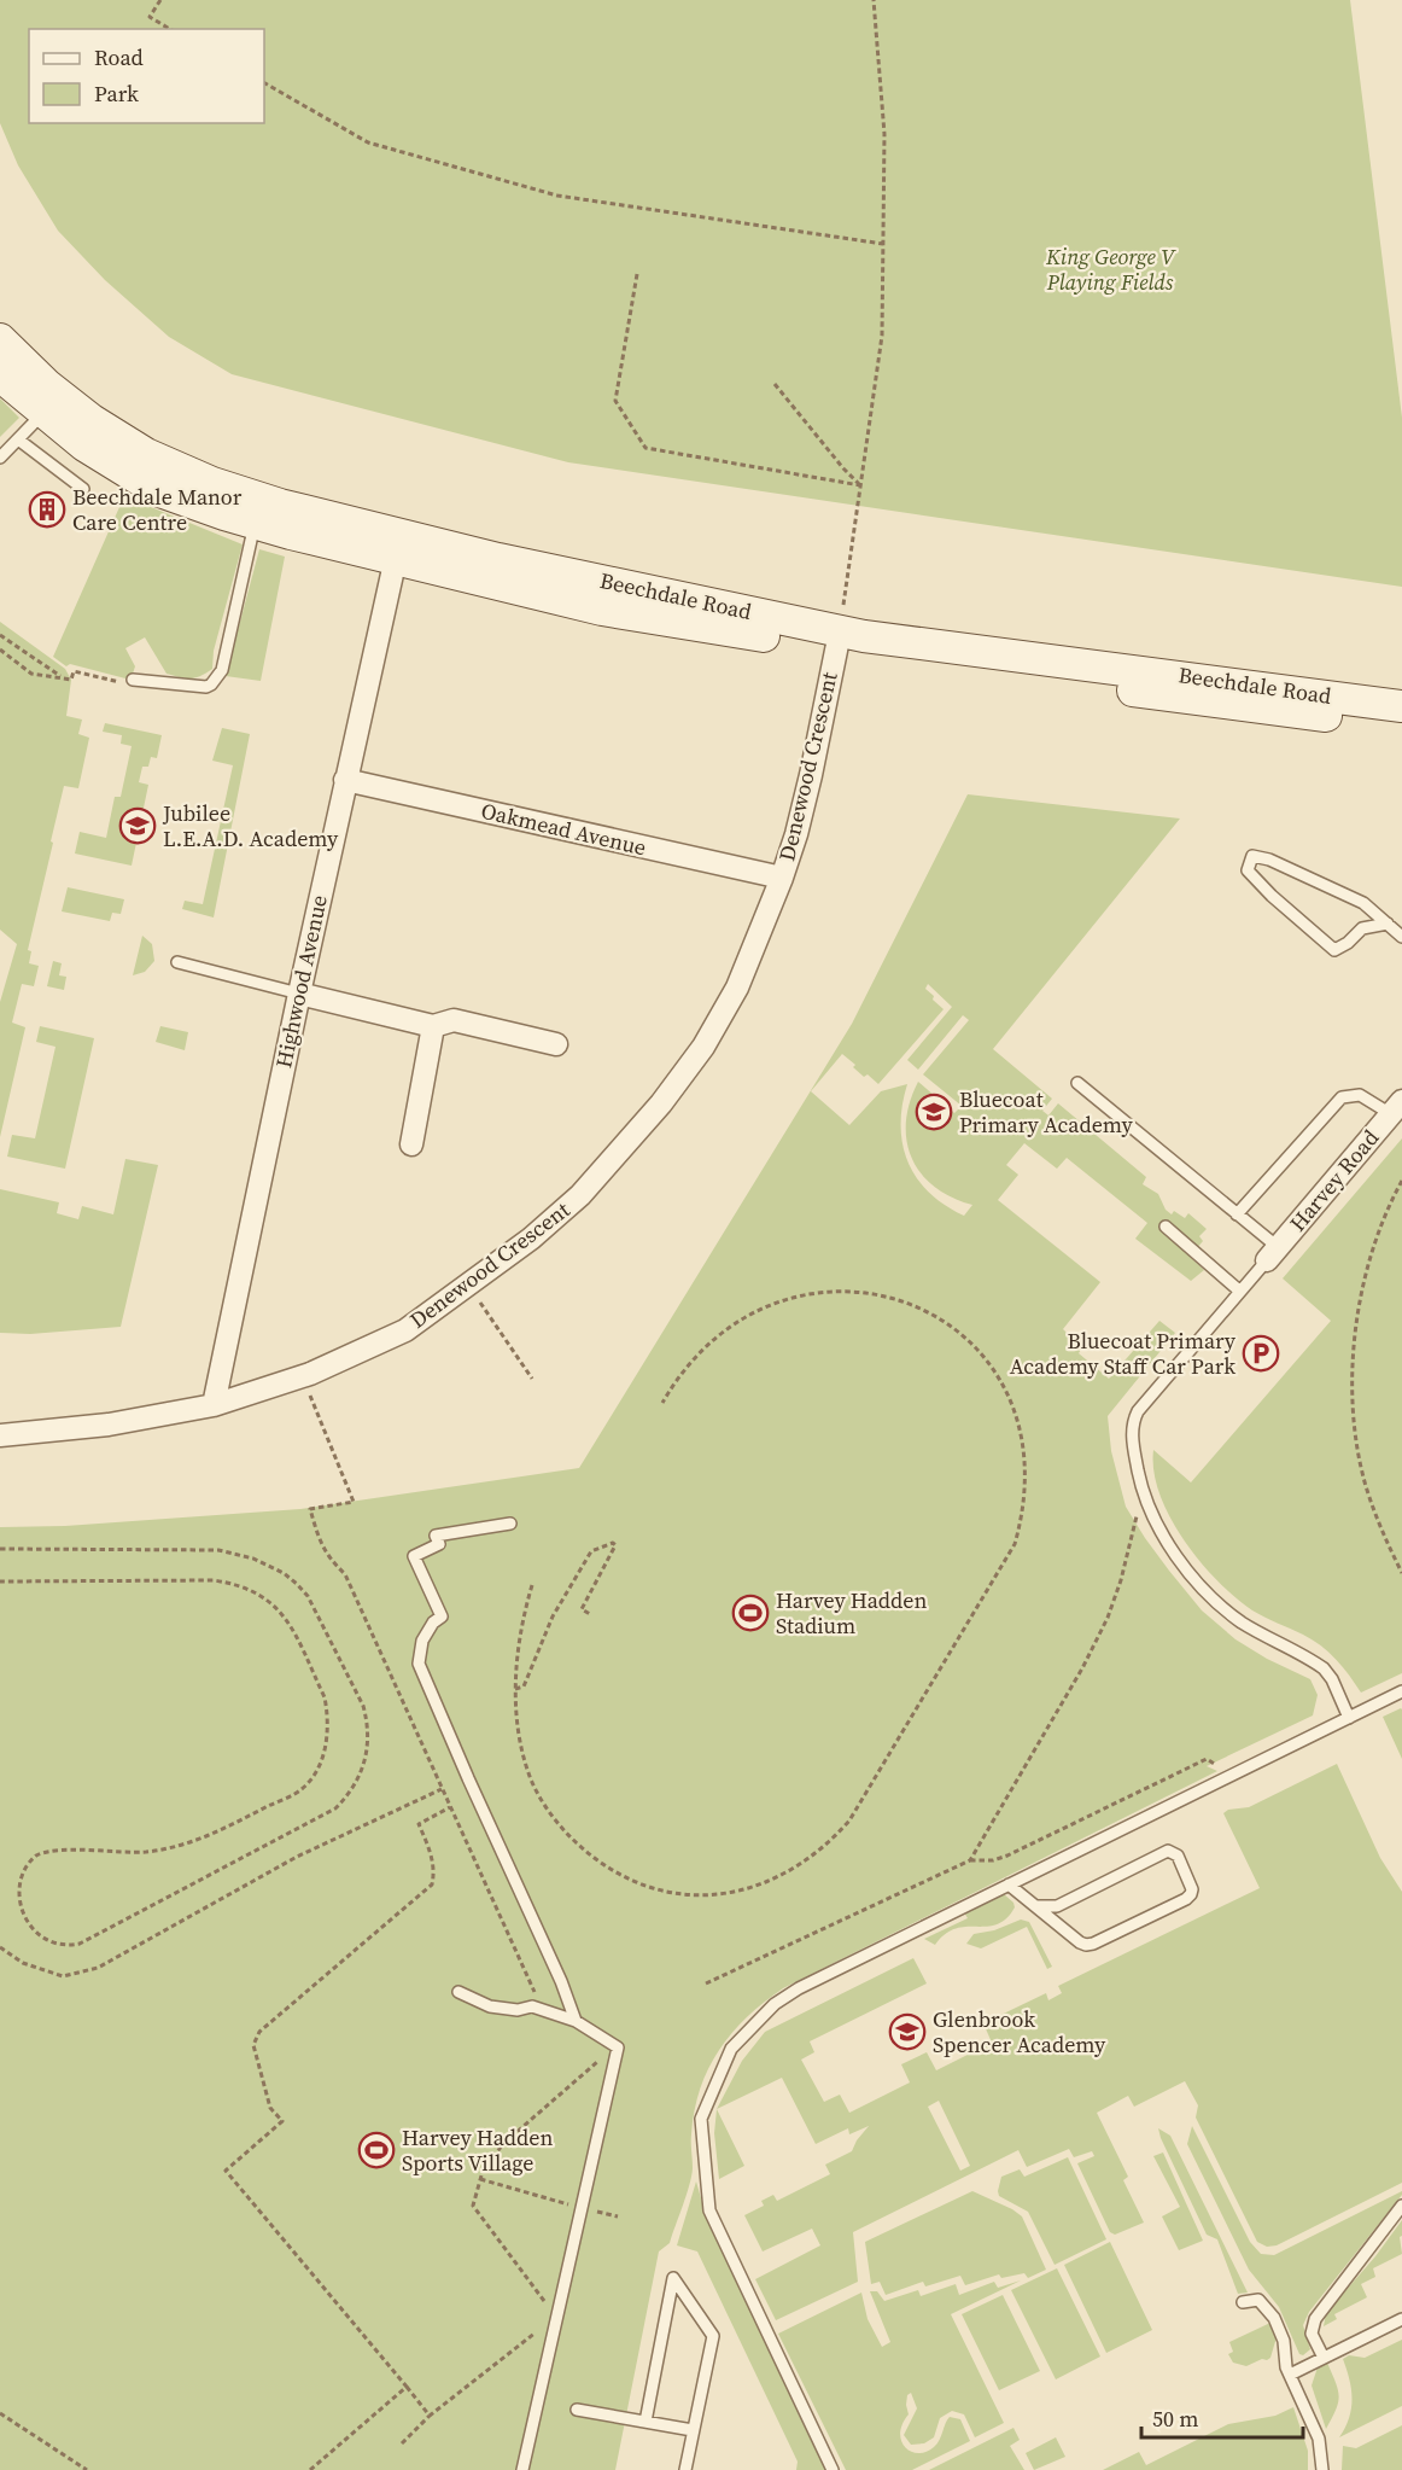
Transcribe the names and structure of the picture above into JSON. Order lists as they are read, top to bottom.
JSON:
{
  "streets": {
    "street": [
      "Beechdale Road",
      "Denewood Crescent",
      "Oakmead Avenue",
      "Highwood Avenue",
      "Harvey Road"
    ]
  },
  "crossings": [
    ["Beechdale Road", "Denewood Crescent"],
    ["Beechdale Road", "Highwood Avenue"],
    ["Denewood Crescent", "Oakmead Avenue"],
    ["Denewood Crescent", "Highwood Avenue"],
    ["Oakmead Avenue", "Highwood Avenue"]
  ],
  "parks": ["King George V Playing Fields"],
  "places": {
    "building": ["Beechdale Manor Care Centre"],
    "school or university": ["Jubilee L.E.A.D. Academy", "Bluecoat Primary Academy", "Glenbrook Spencer Academy"],
    "parking": ["Bluecoat Primary Academy Staff Car Park"],
    "sports": ["Harvey Hadden Stadium", "Harvey Hadden Sports Village"]
  },
  "legend": ["Road", "Park"],
  "scale_bar": "50 m"
}
